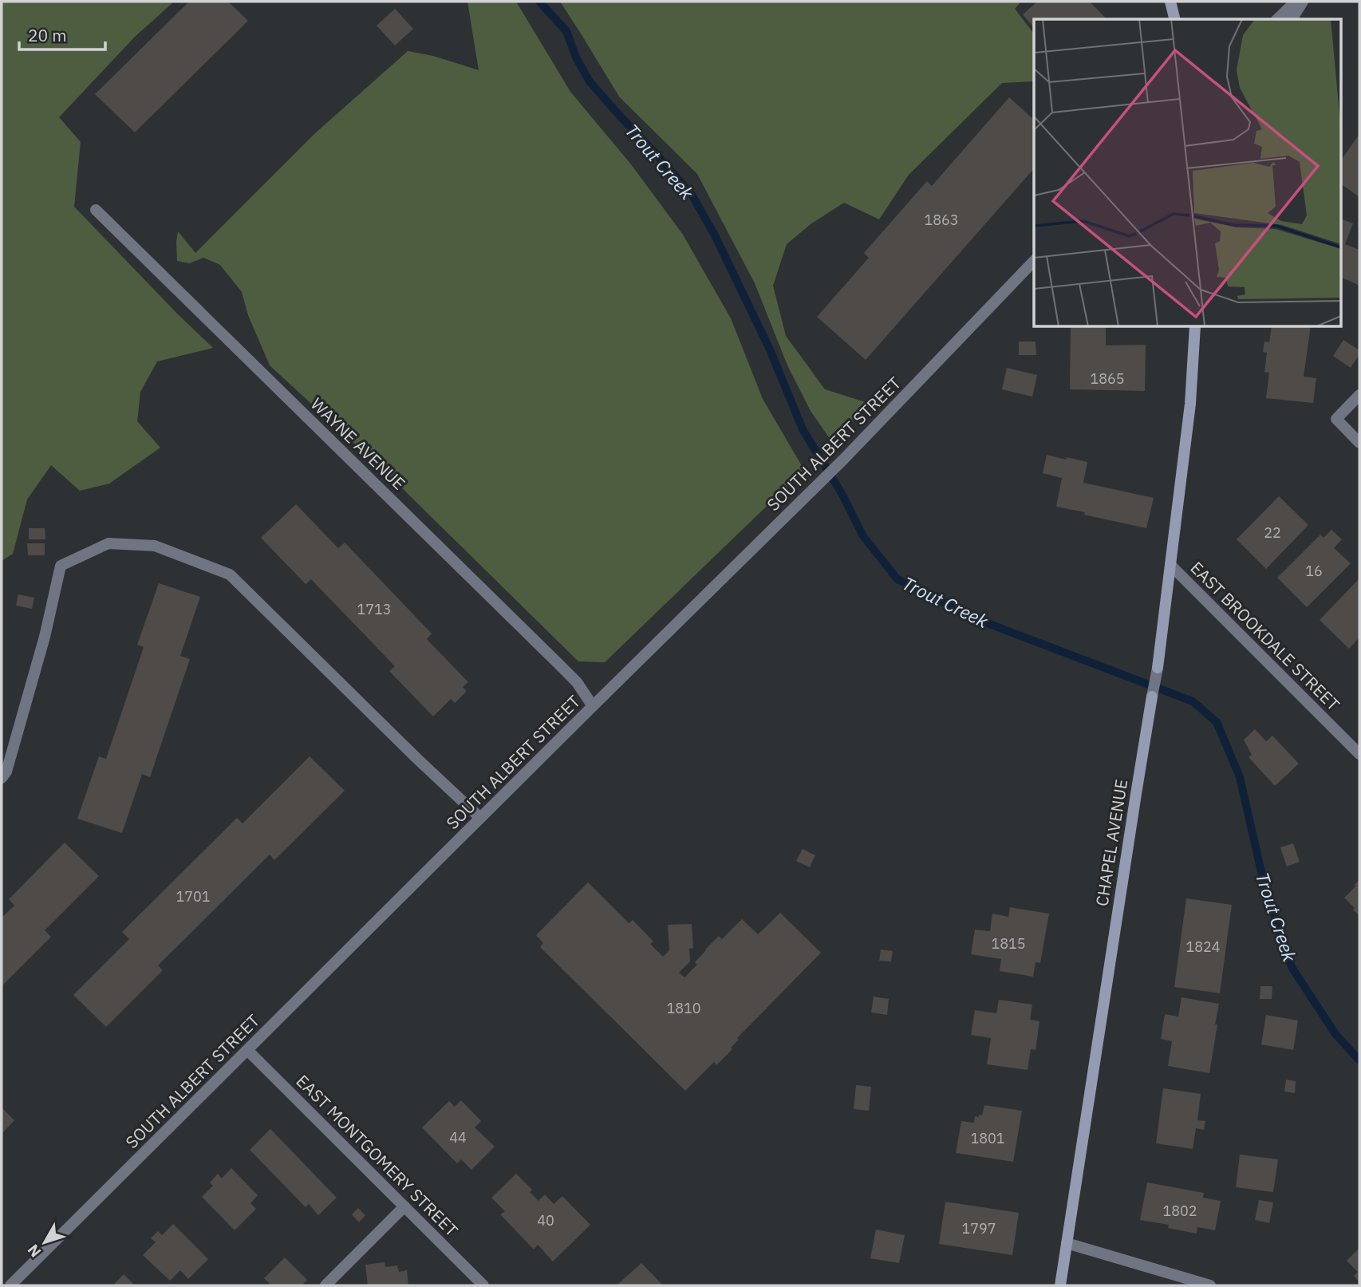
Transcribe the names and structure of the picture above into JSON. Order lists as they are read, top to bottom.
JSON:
{
  "streets": {
    "street": [
      "WAYNE AVENUE",
      "SOUTH ALBERT STREET",
      "EAST BROOKDALE STREET",
      "CHAPEL AVENUE",
      "EAST MONTGOMERY STREET"
    ]
  },
  "crossings": [
    ["WAYNE AVENUE", "SOUTH ALBERT STREET"],
    ["SOUTH ALBERT STREET", "EAST MONTGOMERY STREET"],
    ["EAST BROOKDALE STREET", "CHAPEL AVENUE"]
  ],
  "water": ["Trout Creek"],
  "house_numbers": [
    "1863",
    "1865",
    "22",
    "16",
    "1713",
    "1701",
    "1815",
    "1824",
    "1810",
    "44",
    "1801",
    "1802",
    "40",
    "1797"
  ],
  "scale_bar": "20 m",
  "north": "bottom left"
}
